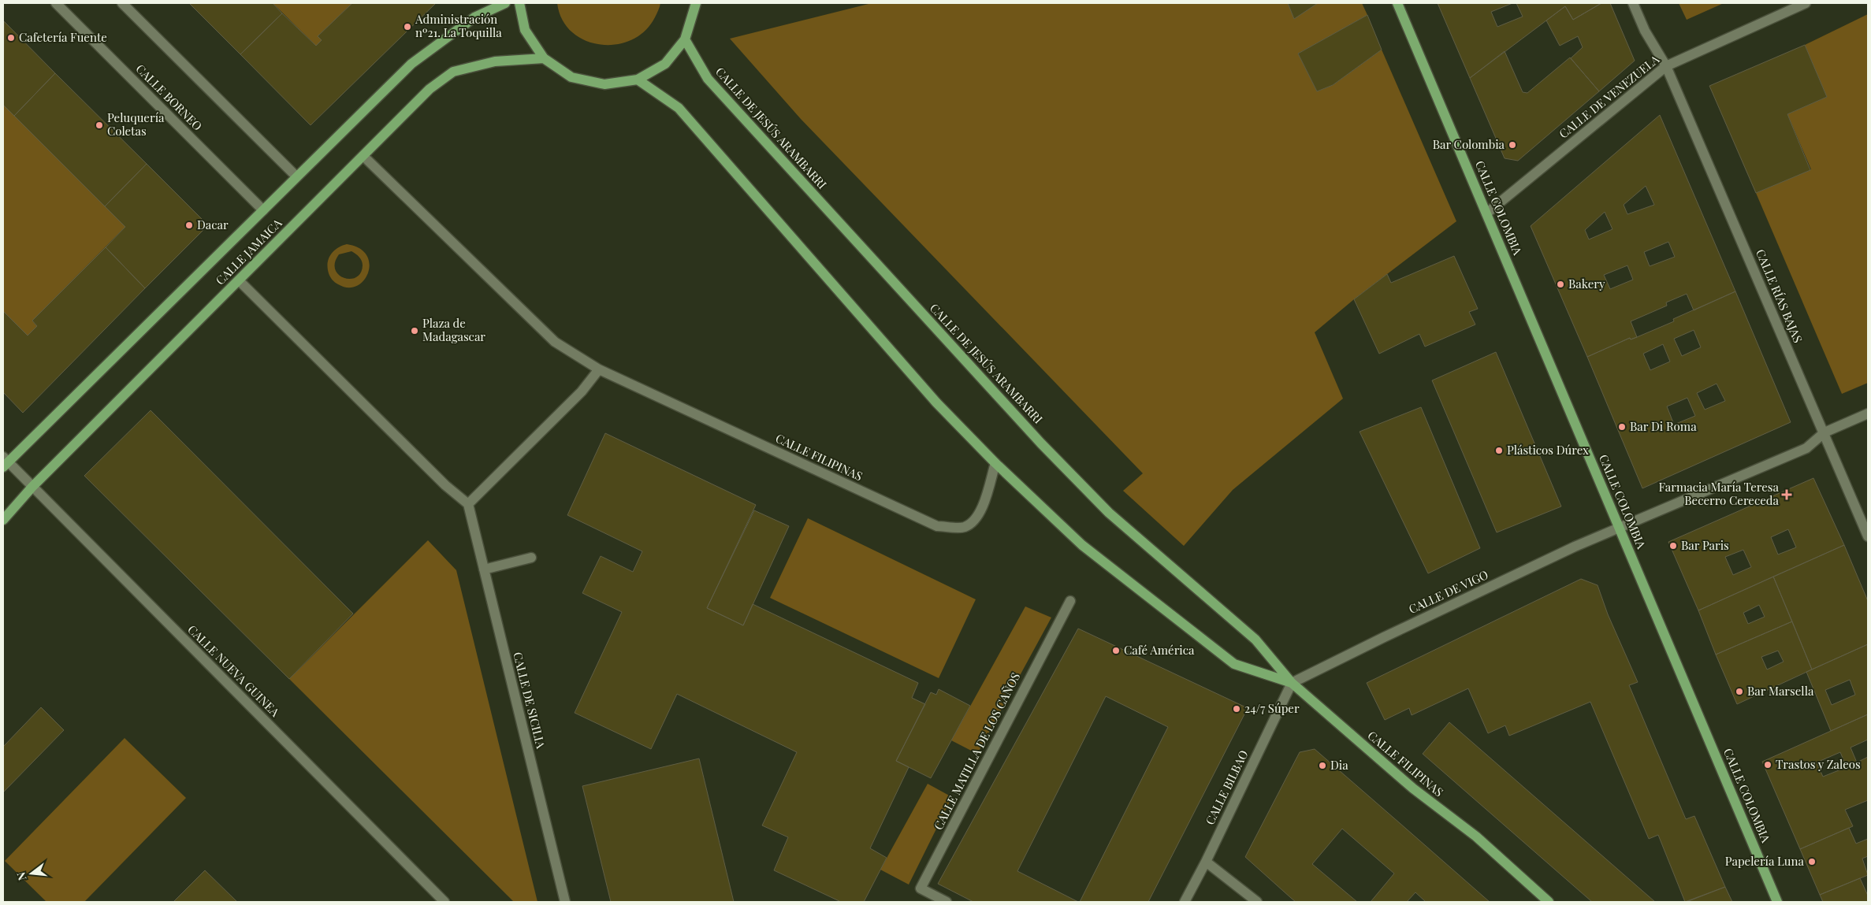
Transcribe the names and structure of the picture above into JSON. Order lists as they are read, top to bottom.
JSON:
{
  "streets": {
    "main road": [
      "CALLE DE JESÚS ARAMBARRI",
      "CALLE COLOMBIA",
      "CALLE JAMAICA",
      "CALLE FILIPINAS"
    ],
    "street": [
      "CALLE DE VENEZUELA",
      "CALLE BORNEO",
      "CALLE RÍAS BAJAS",
      "CALLE DE VIGO",
      "CALLE NUEVA GUINEA",
      "CALLE DE SICILIA",
      "CALLE MATILLA DE LOS CAÑOS",
      "CALLE BILBAO"
    ]
  },
  "crossings": [
    ["CALLE DE VENEZUELA", "CALLE COLOMBIA"],
    ["CALLE DE VENEZUELA", "CALLE RÍAS BAJAS"],
    ["CALLE BORNEO", "CALLE JAMAICA"],
    ["CALLE DE JESÚS ARAMBARRI", "CALLE FILIPINAS"],
    ["CALLE DE JESÚS ARAMBARRI", "CALLE DE VIGO"],
    ["CALLE DE JESÚS ARAMBARRI", "CALLE BILBAO"],
    ["CALLE COLOMBIA", "CALLE DE VIGO"],
    ["CALLE JAMAICA", "CALLE NUEVA GUINEA"],
    ["CALLE RÍAS BAJAS", "CALLE DE VIGO"],
    ["CALLE FILIPINAS", "CALLE DE VIGO"],
    ["CALLE FILIPINAS", "CALLE BILBAO"],
    ["CALLE DE VIGO", "CALLE BILBAO"]
  ],
  "places": {
    "other": [
      "Administración nº21. La Toquilla",
      "Cafetería Fuente",
      "Peluquería Coletas",
      "Bar Colombia",
      "Dacar",
      "Bakery",
      "Plaza de Madagascar",
      "Bar Di Roma",
      "Plásticos Dúrex",
      "Bar Paris",
      "Café América",
      "Bar Marsella",
      "24/7 Súper",
      "Trastos y Zaleos",
      "Dia",
      "Papelería Luna"
    ],
    "health": ["Farmacia María Teresa Becerro Cereceda"]
  },
  "north": "left"
}
